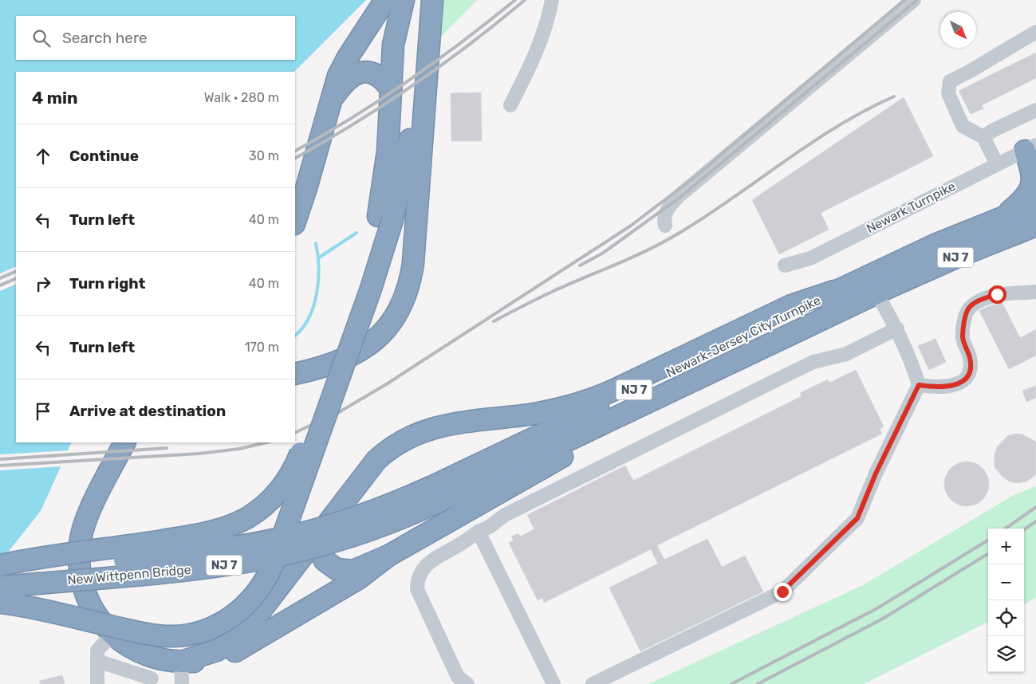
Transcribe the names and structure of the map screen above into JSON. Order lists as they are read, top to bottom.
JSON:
{
  "streets": {
    "highway": ["NJ 7", "Newark-Jersey City Turnpike", "New Wittpenn Bridge"],
    "street": ["Newark Turnpike"]
  },
  "crossings": [
    ["Newark-Jersey City Turnpike", "New Wittpenn Bridge"]
  ],
  "north": "bottom right",
  "page": {
    "search": "Search here",
    "heading": ["4 min", "Walk · 280 m"],
    "list": [
      ["Continue", "30 m"],
      ["Turn left", "40 m"],
      ["Turn right", "40 m"],
      ["Turn left", "170 m"],
      "Arrive at destination"
    ],
    "map_buttons": ["+", "−"]
  }
}
